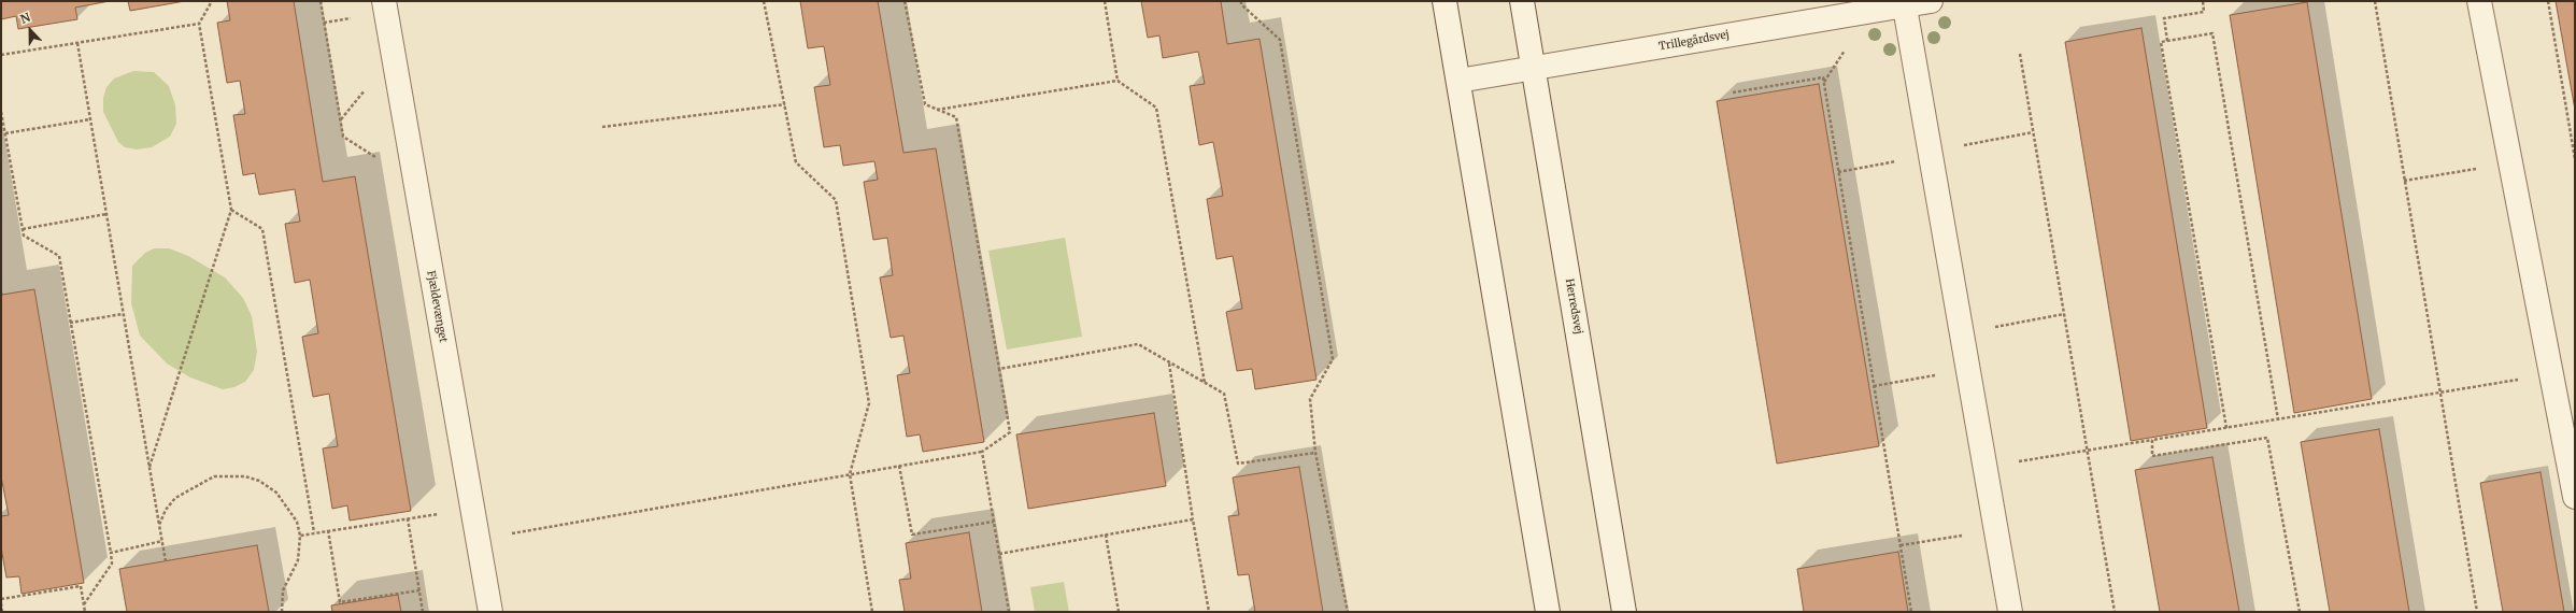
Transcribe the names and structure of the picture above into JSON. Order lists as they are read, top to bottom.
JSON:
{
  "streets": {
    "street": ["Trillegårdsvej", "Fjældevænget", "Herredsvej"]
  },
  "crossings": [
    ["Trillegårdsvej", "Herredsvej"]
  ],
  "north": "top"
}
